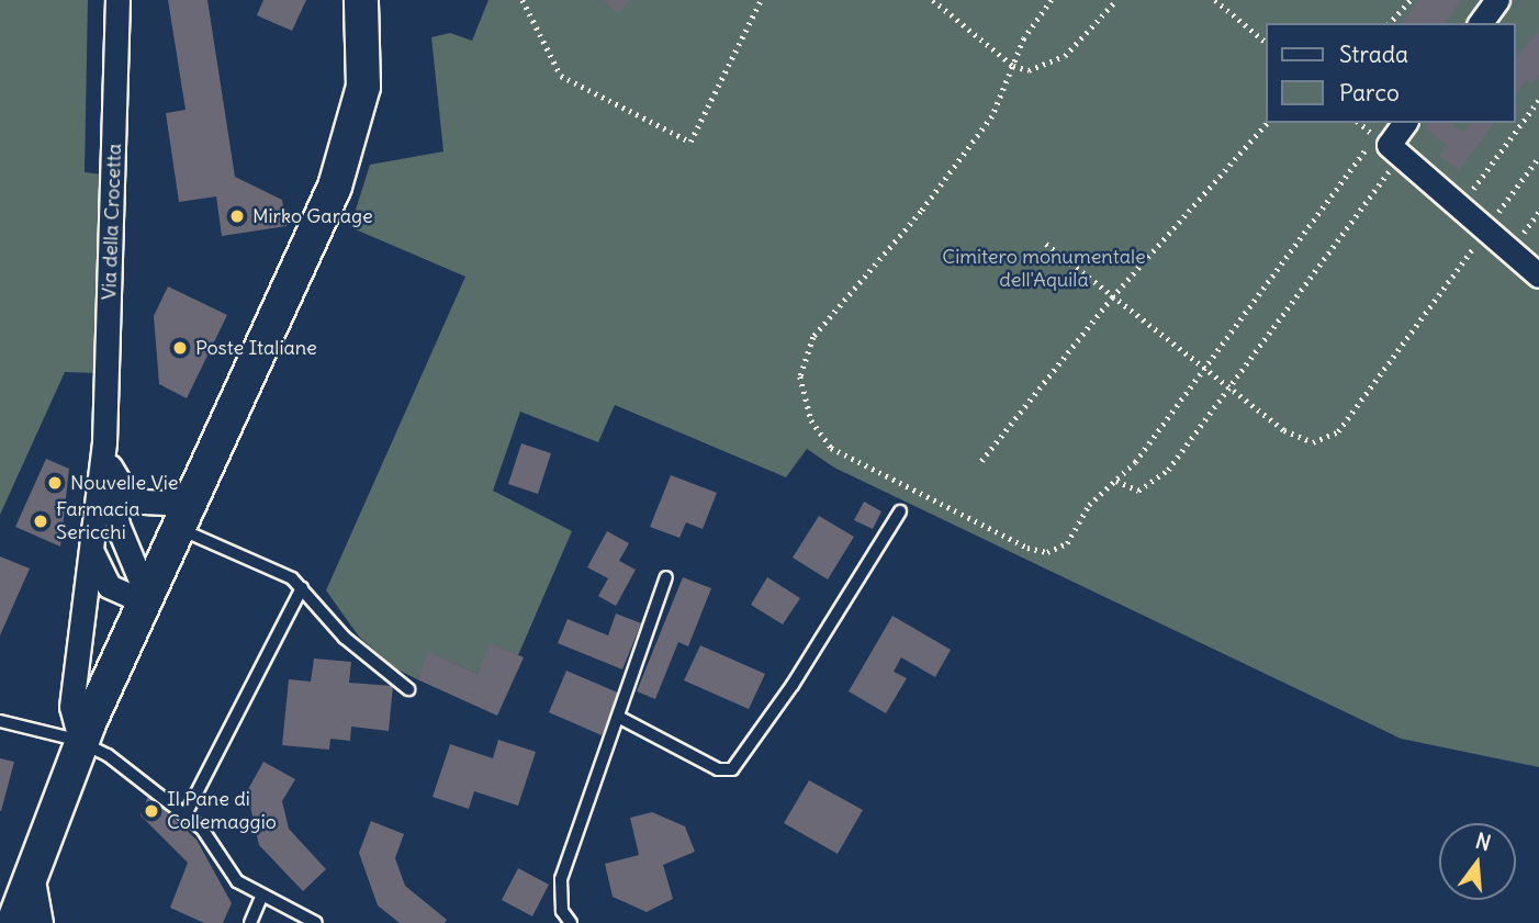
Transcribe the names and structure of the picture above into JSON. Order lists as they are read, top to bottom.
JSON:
{
  "streets": {
    "street": ["Via della Crocetta"]
  },
  "parks": ["Cimitero monumentale dell'Aquila"],
  "places": [
    "Mirko Garage",
    "Poste Italiane",
    "Nouvelle Vie",
    "Farmacia Sericchi",
    "Il Pane di Collemaggio"
  ],
  "legend": ["Strada", "Parco"],
  "north": "top"
}
